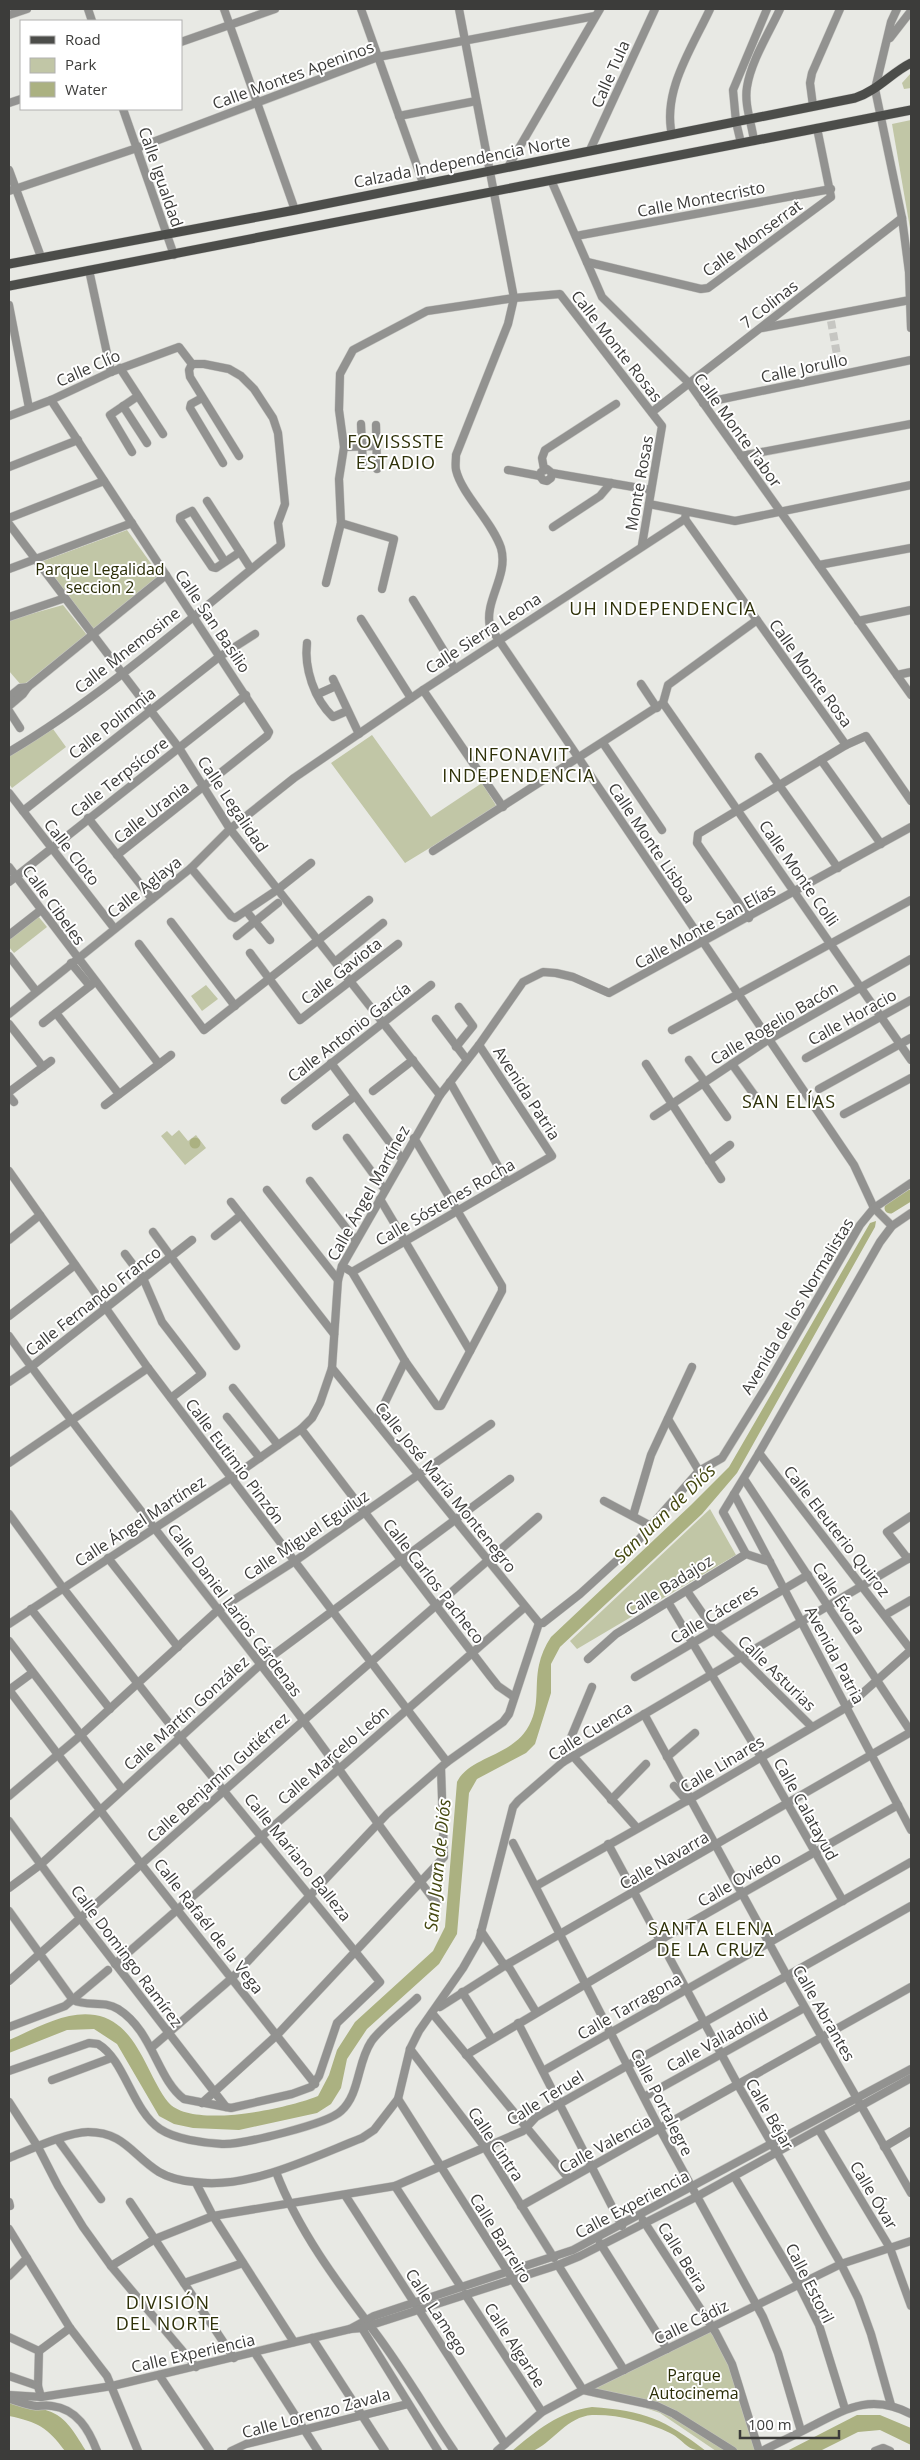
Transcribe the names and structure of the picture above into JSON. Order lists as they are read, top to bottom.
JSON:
{
  "streets": {
    "main road": ["Calzada Independencia Norte"],
    "street": [
      "Calle Tula",
      "Calle Montes Apeninos",
      "Calle Igualdad",
      "Calle Montecristo",
      "Calle Monserrat",
      "7 Colinas",
      "Calle Monte Rosas",
      "Calle Clío",
      "Calle Jorullo",
      "Calle Monte Tabor",
      "Monte Rosas",
      "Calle San Basilio",
      "Calle Sierra Leona",
      "Calle Mnemosine",
      "Calle Monte Rosa",
      "Calle Polimnia",
      "Calle Terpsícore",
      "Calle Legalidad",
      "Calle Urania",
      "Calle Monte Lisboa",
      "Calle Cloto",
      "Calle Monte Colli",
      "Calle Aglaya",
      "Calle Cibeles",
      "Calle Monte San Elías",
      "Calle Gaviota",
      "Calle Horacio",
      "Calle Rogelio Bacón",
      "Calle Antonio García",
      "Avenida Patria",
      "Calle Ángel Martínez",
      "Calle Sóstenes Rocha",
      "Calle Fernando Franco",
      "Avenida de los Normalistas",
      "Calle Eutimio Pinzón",
      "Calle José María Montenegro",
      "Calle Eleuterio Quiroz",
      "Calle Miguel Eguiluz",
      "Calle Carlos Pacheco",
      "Calle Badajoz",
      "Calle Évora",
      "Calle Daniel Larios Cárdenas",
      "Calle Cáceres",
      "Calle Asturias",
      "Calle Martín González",
      "Calle Cuenca",
      "Calle Marcelo León",
      "Calle Linares",
      "Calle Benjamín Gutiérrez",
      "Calle Calatayud",
      "Calle Mariano Balleza",
      "Calle Navarra",
      "Calle Oviedo",
      "Calle Rafaél de la Vega",
      "Calle Domingo Ramírez",
      "Calle Tarragona",
      "Calle Abrantes",
      "Calle Valladolid",
      "Calle Teruel",
      "Calle Portalegre",
      "Calle Béjar",
      "Calle Cintra",
      "Calle Valencia",
      "Calle Óvar",
      "Calle Experiencia",
      "Calle Barreiro",
      "Calle Beira",
      "Calle Estoril",
      "Calle Lamego",
      "Calle Cádiz",
      "Calle Algarbe",
      "Calle Lorenzo Zavala"
    ]
  },
  "crossings": [
    ["Calle Tula", "Calzada Independencia Norte"],
    ["Calle Montes Apeninos", "Calle Igualdad"],
    ["Calle Montes Apeninos", "Calle Monte Lisboa"],
    ["Calzada Independencia Norte", "Calle Igualdad"],
    ["Calzada Independencia Norte", "Calle Monte Lisboa"],
    ["Calle Montecristo", "Calle Monserrat"],
    ["Calle Montecristo", "Calle Monte Tabor"],
    ["Calle Monserrat", "Calle Monte Tabor"],
    ["7 Colinas", "Calle Monte Rosas"],
    ["7 Colinas", "Calle Monte Tabor"],
    ["Calle Monte Rosas", "Monte Rosas"],
    ["Calle Monte Rosas", "Calle Monte Lisboa"],
    ["Calle Clío", "Calle San Basilio"],
    ["Calle Clío", "Calle Mnemosine"],
    ["Calle Jorullo", "Calle Monte Tabor"],
    ["Monte Rosas", "Calle Sierra Leona"],
    ["Calle San Basilio", "Calle Mnemosine"],
    ["Calle San Basilio", "Calle Polimnia"],
    ["Calle San Basilio", "Calle Terpsícore"],
    ["Calle San Basilio", "Calle Urania"],
    ["Calle Sierra Leona", "Calle Monte Rosa"],
    ["Calle Sierra Leona", "Calle Monte Lisboa"],
    ["Calle Sierra Leona", "Calle Aglaya"],
    ["Calle Mnemosine", "Calle Legalidad"],
    ["Calle Polimnia", "Calle Legalidad"],
    ["Calle Polimnia", "Calle Cloto"],
    ["Calle Terpsícore", "Calle Legalidad"],
    ["Calle Terpsícore", "Calle Cloto"],
    ["Calle Terpsícore", "Calle Cibeles"],
    ["Calle Legalidad", "Calle Urania"],
    ["Calle Legalidad", "Calle Aglaya"],
    ["Calle Legalidad", "Calle Gaviota"],
    ["Calle Legalidad", "Calle Antonio García"],
    ["Calle Legalidad", "Calle Ángel Martínez"],
    ["Calle Monte Lisboa", "Calle Monte San Elías"],
    ["Calle Monte Lisboa", "Calle Rogelio Bacón"],
    ["Calle Monte Lisboa", "Avenida de los Normalistas"],
    ["Calle Cloto", "Calle Aglaya"],
    ["Calle Monte Colli", "Calle Monte San Elías"],
    ["Calle Monte Colli", "Calle Horacio"],
    ["Calle Monte Colli", "Calle Rogelio Bacón"],
    ["Calle Aglaya", "Calle Cibeles"],
    ["Calle Monte San Elías", "Calle Ángel Martínez"],
    ["Avenida Patria", "Calle Ángel Martínez"],
    ["Avenida Patria", "Calle Sóstenes Rocha"],
    ["Avenida Patria", "Calle Cáceres"],
    ["Avenida Patria", "Calle Cuenca"],
    ["Avenida Patria", "Calle Linares"],
    ["Avenida Patria", "Calle Navarra"],
    ["Avenida Patria", "Calle Oviedo"],
    ["Calle Ángel Martínez", "Calle Eutimio Pinzón"],
    ["Calle Ángel Martínez", "Calle José María Montenegro"],
    ["Calle Ángel Martínez", "Calle Carlos Pacheco"],
    ["Calle Ángel Martínez", "Calle Daniel Larios Cárdenas"],
    ["Calle Ángel Martínez", "Calle Mariano Balleza"],
    ["Calle Fernando Franco", "Calle Eutimio Pinzón"],
    ["Calle Fernando Franco", "Calle Daniel Larios Cárdenas"],
    ["Calle Eutimio Pinzón", "Calle Miguel Eguiluz"],
    ["Calle Eutimio Pinzón", "Calle Martín González"],
    ["Calle Eutimio Pinzón", "Calle Marcelo León"],
    ["Calle Eutimio Pinzón", "Calle Benjamín Gutiérrez"],
    ["Calle José María Montenegro", "Calle Miguel Eguiluz"],
    ["Calle José María Montenegro", "Calle Martín González"],
    ["Calle José María Montenegro", "Calle Marcelo León"],
    ["Calle José María Montenegro", "Calle Benjamín Gutiérrez"],
    ["Calle Eleuterio Quiroz", "Calle Cuenca"],
    ["Calle Eleuterio Quiroz", "Calle Linares"],
    ["Calle Miguel Eguiluz", "Calle Carlos Pacheco"],
    ["Calle Miguel Eguiluz", "Calle Daniel Larios Cárdenas"],
    ["Calle Miguel Eguiluz", "Calle Mariano Balleza"],
    ["Calle Miguel Eguiluz", "Calle Rafaél de la Vega"],
    ["Calle Carlos Pacheco", "Calle Martín González"],
    ["Calle Carlos Pacheco", "Calle Marcelo León"],
    ["Calle Carlos Pacheco", "Calle Benjamín Gutiérrez"],
    ["Calle Badajoz", "Calle Asturias"],
    ["Calle Badajoz", "Calle Calatayud"],
    ["Calle Évora", "Calle Cáceres"],
    ["Calle Évora", "Calle Cuenca"],
    ["Calle Évora", "Calle Linares"],
    ["Calle Évora", "Calle Navarra"],
    ["Calle Daniel Larios Cárdenas", "Calle Martín González"],
    ["Calle Daniel Larios Cárdenas", "Calle Marcelo León"],
    ["Calle Daniel Larios Cárdenas", "Calle Benjamín Gutiérrez"],
    ["Calle Cáceres", "Calle Asturias"],
    ["Calle Cáceres", "Calle Calatayud"],
    ["Calle Asturias", "Calle Cuenca"],
    ["Calle Asturias", "Calle Linares"],
    ["Calle Martín González", "Calle Mariano Balleza"],
    ["Calle Martín González", "Calle Rafaél de la Vega"],
    ["Calle Martín González", "Calle Domingo Ramírez"],
    ["Calle Cuenca", "Calle Calatayud"],
    ["Calle Cuenca", "Calle Navarra"],
    ["Calle Cuenca", "Calle Abrantes"],
    ["Calle Cuenca", "Calle Cintra"],
    ["Calle Cuenca", "Calle Barreiro"],
    ["Calle Marcelo León", "Calle Mariano Balleza"],
    ["Calle Marcelo León", "Calle Rafaél de la Vega"],
    ["Calle Marcelo León", "Calle Domingo Ramírez"],
    ["Calle Linares", "Calle Calatayud"],
    ["Calle Linares", "Calle Abrantes"],
    ["Calle Linares", "Calle Portalegre"],
    ["Calle Linares", "Calle Béjar"],
    ["Calle Benjamín Gutiérrez", "Calle Mariano Balleza"],
    ["Calle Benjamín Gutiérrez", "Calle Rafaél de la Vega"],
    ["Calle Benjamín Gutiérrez", "Calle Domingo Ramírez"],
    ["Calle Calatayud", "Calle Navarra"],
    ["Calle Calatayud", "Calle Oviedo"],
    ["Calle Calatayud", "Calle Tarragona"],
    ["Calle Mariano Balleza", "Calle Rafaél de la Vega"],
    ["Calle Navarra", "Calle Abrantes"],
    ["Calle Navarra", "Calle Portalegre"],
    ["Calle Navarra", "Calle Béjar"],
    ["Calle Oviedo", "Calle Abrantes"],
    ["Calle Oviedo", "Calle Portalegre"],
    ["Calle Oviedo", "Calle Béjar"],
    ["Calle Tarragona", "Calle Abrantes"],
    ["Calle Tarragona", "Calle Portalegre"],
    ["Calle Tarragona", "Calle Béjar"],
    ["Calle Abrantes", "Calle Valladolid"],
    ["Calle Abrantes", "Calle Teruel"],
    ["Calle Abrantes", "Calle Valencia"],
    ["Calle Abrantes", "Calle Experiencia"],
    ["Calle Valladolid", "Calle Portalegre"],
    ["Calle Valladolid", "Calle Béjar"],
    ["Calle Teruel", "Calle Portalegre"],
    ["Calle Teruel", "Calle Béjar"],
    ["Calle Teruel", "Calle Cintra"],
    ["Calle Teruel", "Calle Barreiro"],
    ["Calle Teruel", "Calle Lamego"],
    ["Calle Teruel", "Calle Algarbe"],
    ["Calle Portalegre", "Calle Valencia"],
    ["Calle Portalegre", "Calle Experiencia"],
    ["Calle Portalegre", "Calle Cádiz"],
    ["Calle Béjar", "Calle Valencia"],
    ["Calle Béjar", "Calle Experiencia"],
    ["Calle Béjar", "Calle Cádiz"],
    ["Calle Cintra", "Calle Valencia"],
    ["Calle Cintra", "Calle Experiencia"],
    ["Calle Cintra", "Calle Cádiz"],
    ["Calle Óvar", "Calle Experiencia"],
    ["Calle Óvar", "Calle Cádiz"],
    ["Calle Experiencia", "Calle Barreiro"],
    ["Calle Experiencia", "Calle Beira"],
    ["Calle Experiencia", "Calle Estoril"],
    ["Calle Experiencia", "Calle Lamego"],
    ["Calle Experiencia", "Calle Algarbe"],
    ["Calle Barreiro", "Calle Cádiz"],
    ["Calle Beira", "Calle Cádiz"],
    ["Calle Estoril", "Calle Cádiz"],
    ["Calle Lamego", "Calle Cádiz"],
    ["Calle Cádiz", "Calle Algarbe"]
  ],
  "districts": [
    "FOVISSSTE ESTADIO",
    "UH INDEPENDENCIA",
    "INFONAVIT INDEPENDENCIA",
    "SAN ELÍAS",
    "SANTA ELENA DE LA CRUZ",
    "DIVISIÓN DEL NORTE"
  ],
  "water": ["San Juan de Diós"],
  "parks": ["Parque Legalidad seccion 2", "Parque Autocinema"],
  "legend": ["Road", "Park", "Water"],
  "scale_bar": "100 m"
}
